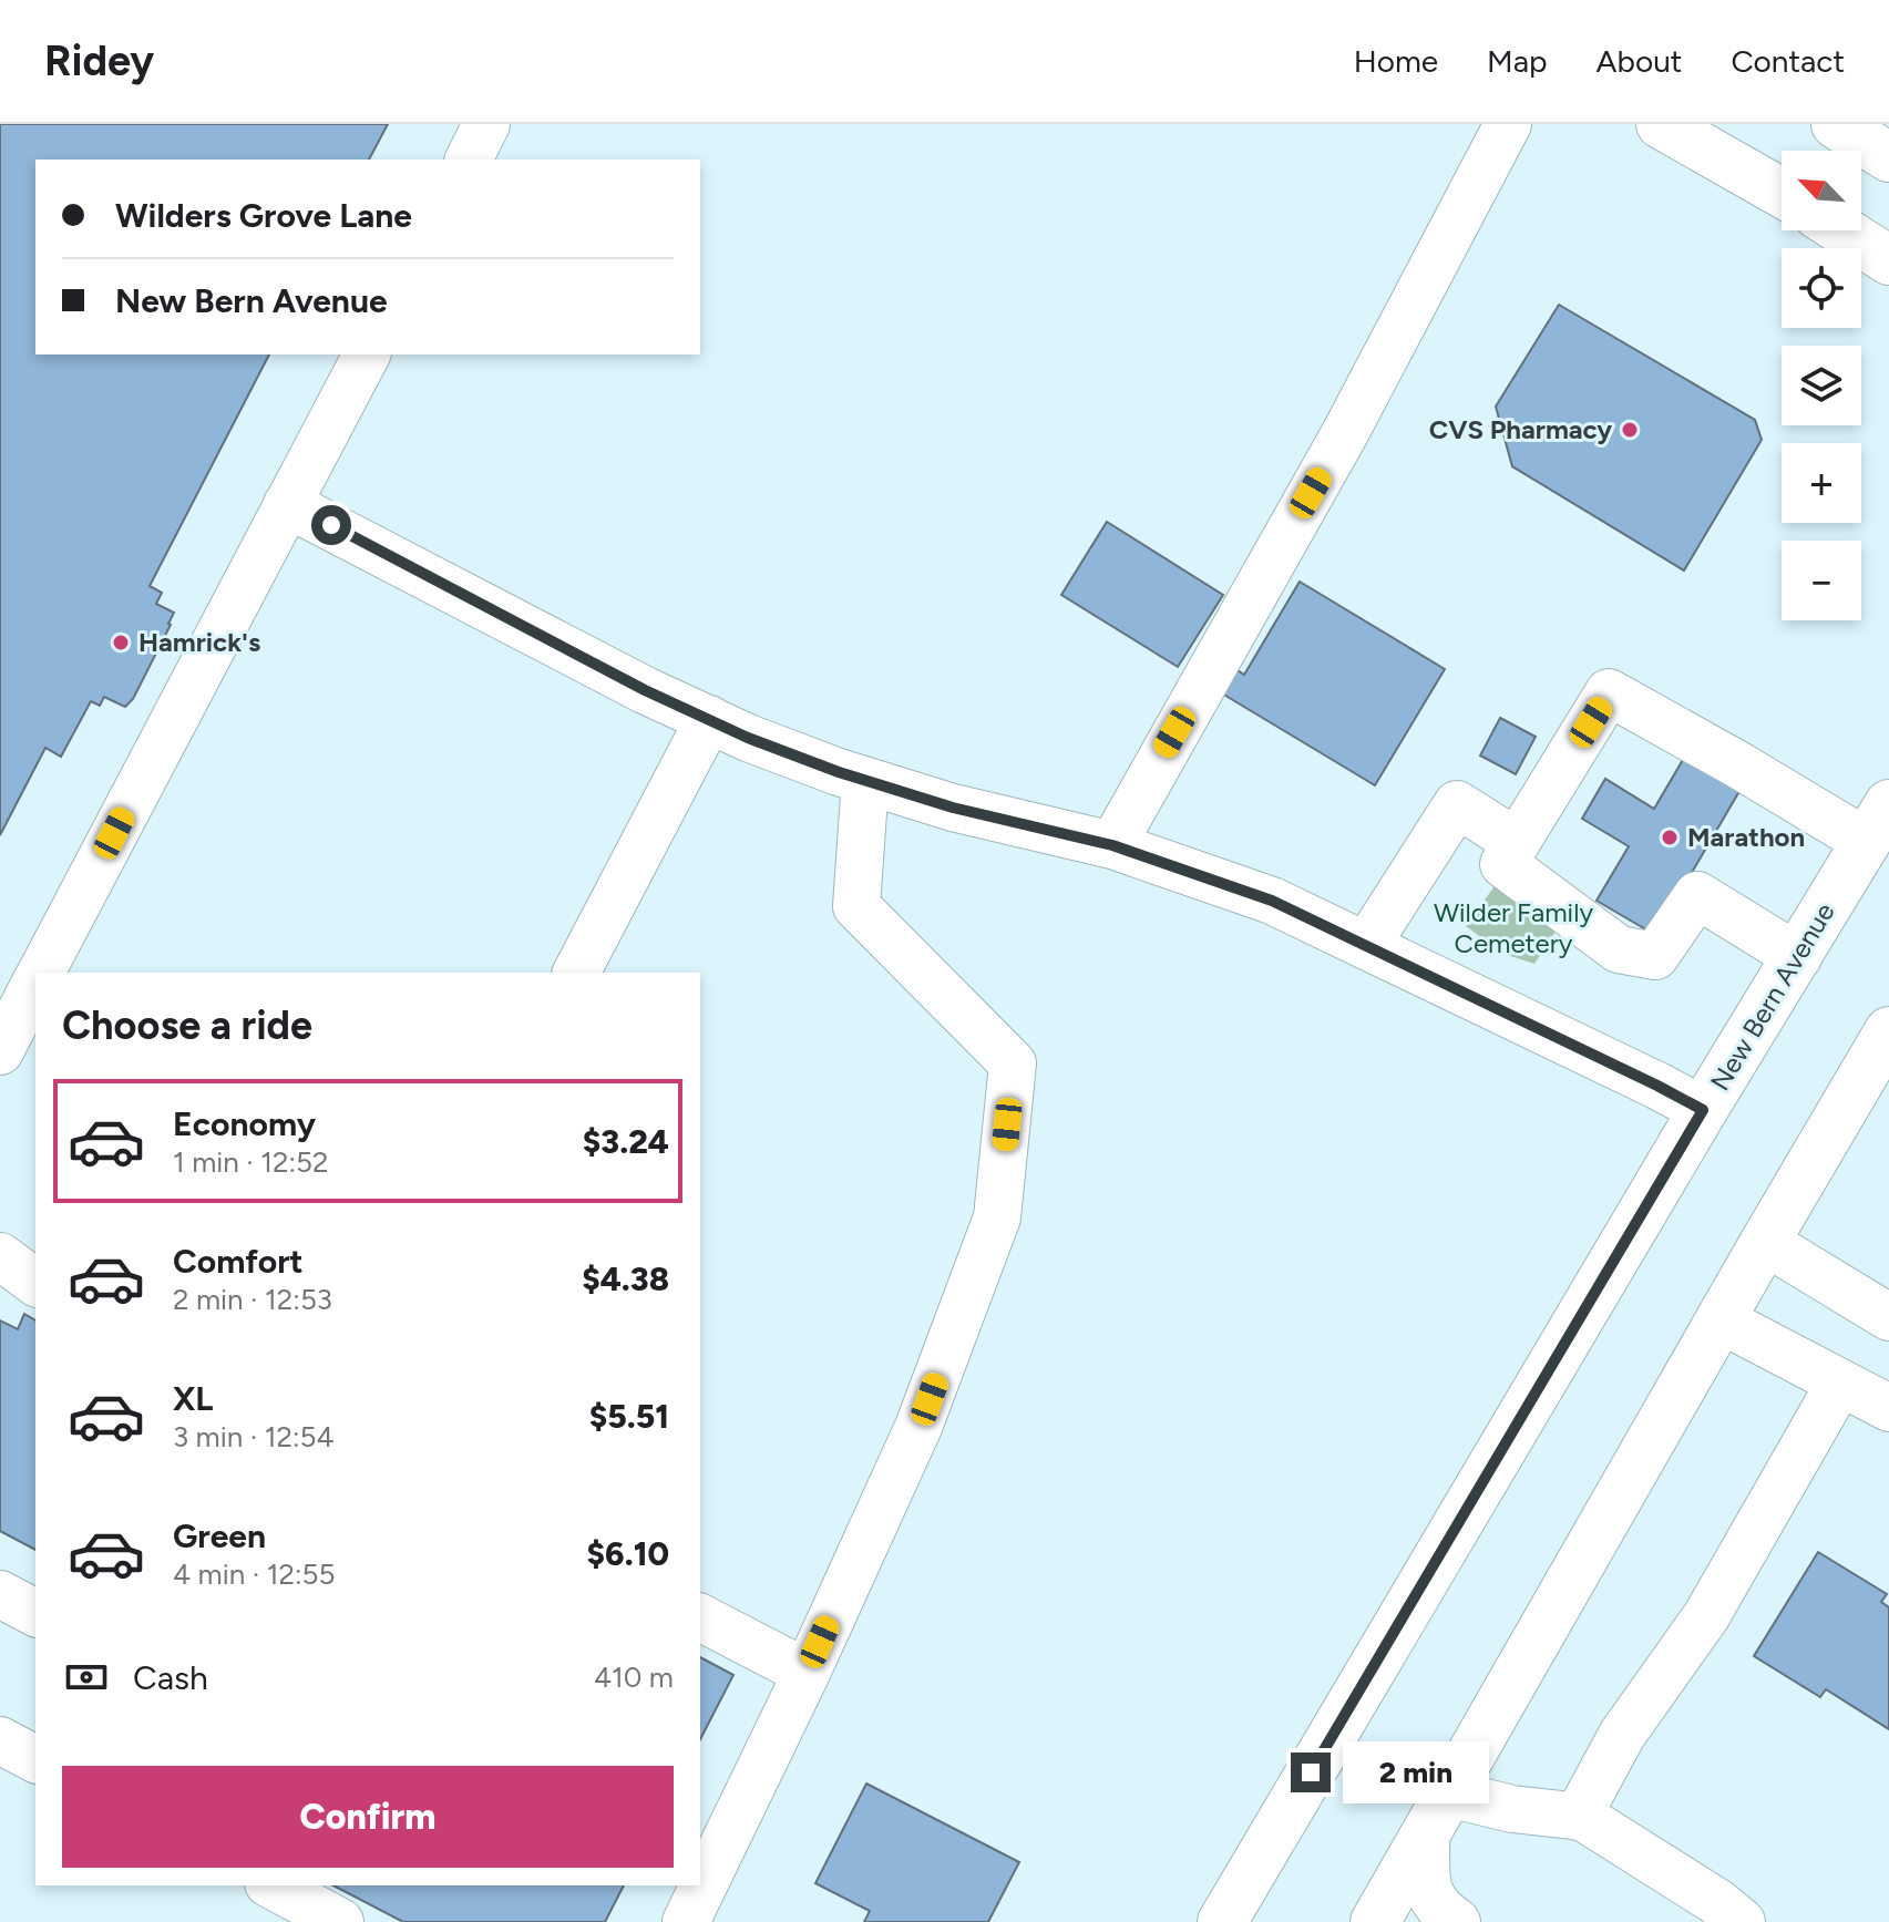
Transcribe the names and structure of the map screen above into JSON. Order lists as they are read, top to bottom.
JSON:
{
  "streets": {
    "main road": ["New Bern Avenue"]
  },
  "parks": ["Wilder Family Cemetery"],
  "places": ["CVS Pharmacy", "Hamrick's", "Marathon"],
  "north": "top left",
  "page": {
    "header": "Ridey",
    "nav": [
      "Home",
      "Map",
      "About",
      "Contact"
    ],
    "map_buttons": ["+", "−"],
    "banner": ["Wilders Grove Lane", "New Bern Avenue"],
    "heading": "Choose a ride",
    "list": [
      {
        "name": "Economy",
        "note": "1 min · 12:52",
        "value": "$3.24"
      },
      {
        "name": "Comfort",
        "note": "2 min · 12:53",
        "value": "$4.38"
      },
      {
        "name": "XL",
        "note": "3 min · 12:54",
        "value": "$5.51"
      },
      {
        "name": "Green",
        "note": "4 min · 12:55",
        "value": "$6.10"
      }
    ],
    "pay": ["Cash", "410 m"],
    "bubble": "2 min",
    "buttons": "Confirm"
  }
}
